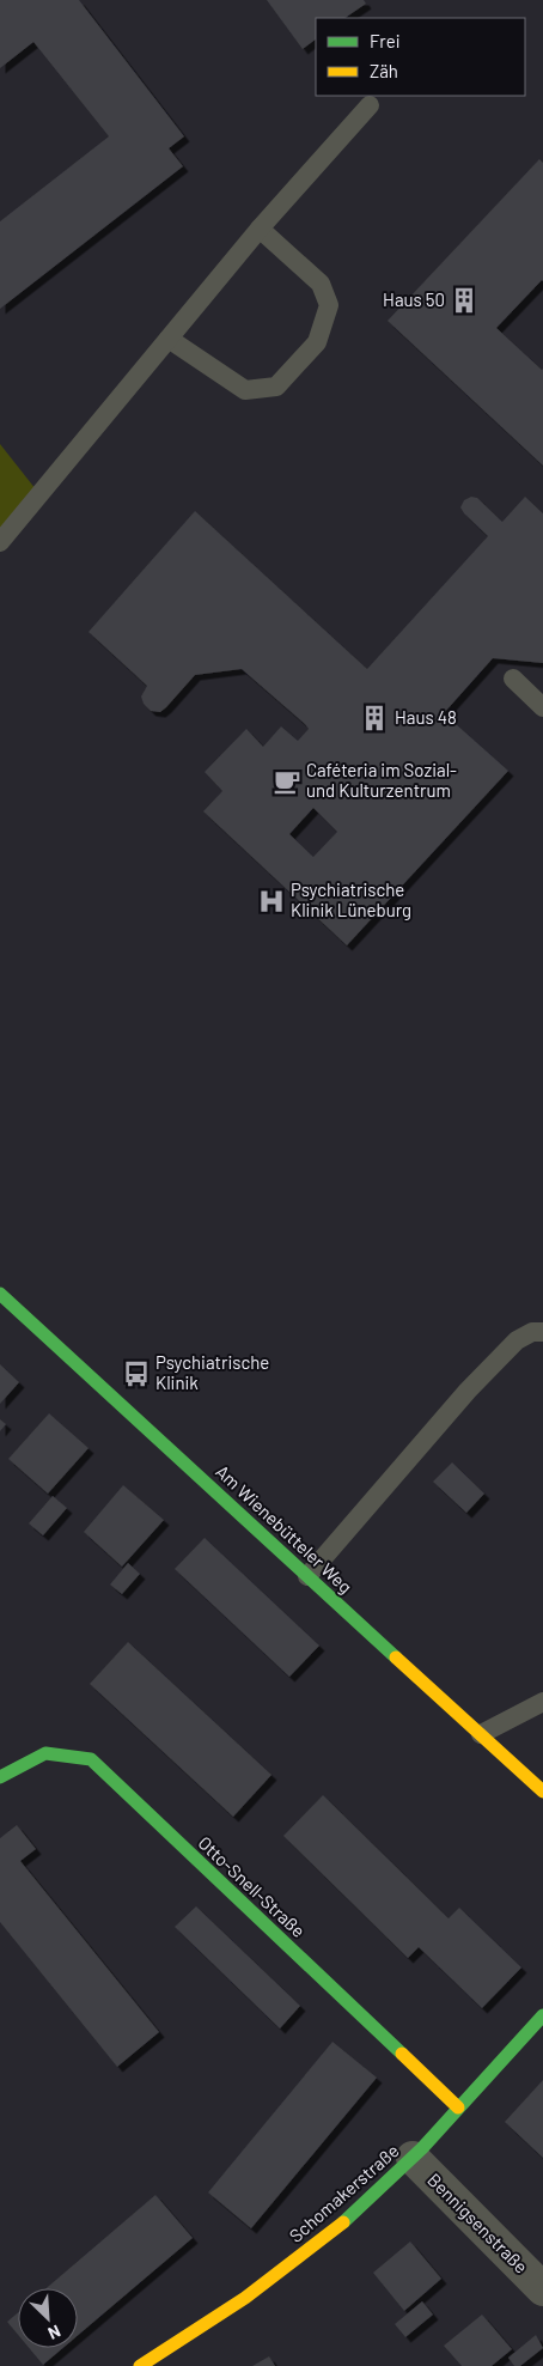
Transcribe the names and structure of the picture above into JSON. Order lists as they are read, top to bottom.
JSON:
{
  "streets": {
    "street": [
      "Am Wienebütteler Weg",
      "Otto-Snell-Straße",
      "Schomakerstraße",
      "Bennigsenstraße"
    ]
  },
  "crossings": [
    ["Otto-Snell-Straße", "Schomakerstraße"],
    ["Schomakerstraße", "Bennigsenstraße"]
  ],
  "places": {
    "building": ["Haus 50", "Haus 48"],
    "cafe": ["Caféteria im Sozial- und Kulturzentrum"],
    "hospital": ["Psychiatrische Klinik Lüneburg"],
    "bus stop": ["Psychiatrische Klinik"]
  },
  "legend": ["Frei", "Zäh"],
  "north": "bottom right"
}
